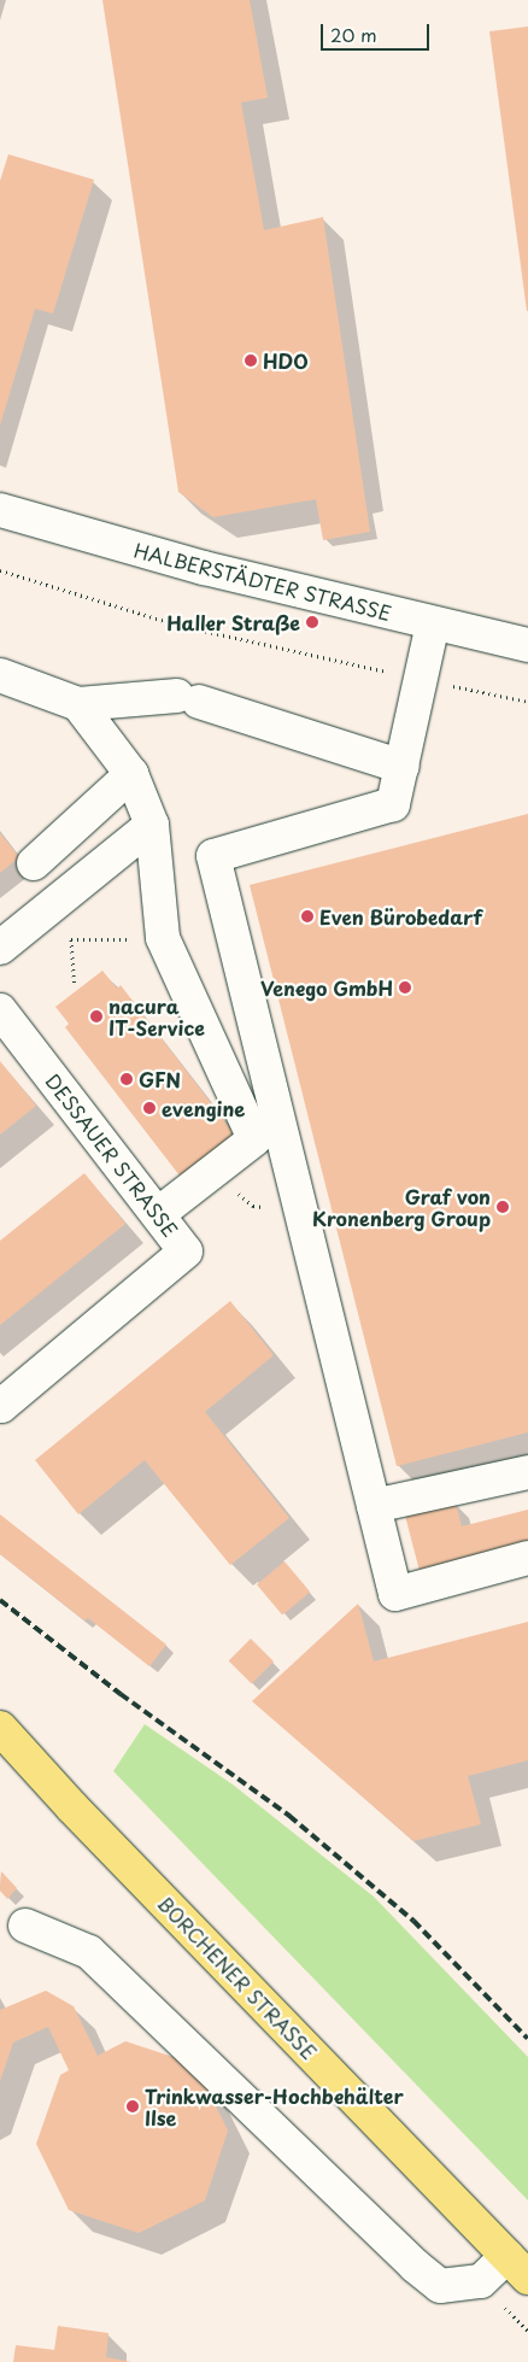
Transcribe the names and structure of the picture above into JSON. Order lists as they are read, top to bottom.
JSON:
{
  "streets": {
    "main road": ["BORCHENER STRASSE"],
    "street": ["HALBERSTÄDTER STRASSE", "DESSAUER STRASSE"]
  },
  "places": [
    "HDO",
    "Haller Straße",
    "Even Bürobedarf",
    "Venego GmbH",
    "nacura IT-Service",
    "GFN",
    "evengine",
    "Graf von Kronenberg Group",
    "Trinkwasser-Hochbehälter Ilse"
  ],
  "scale_bar": "20 m"
}
